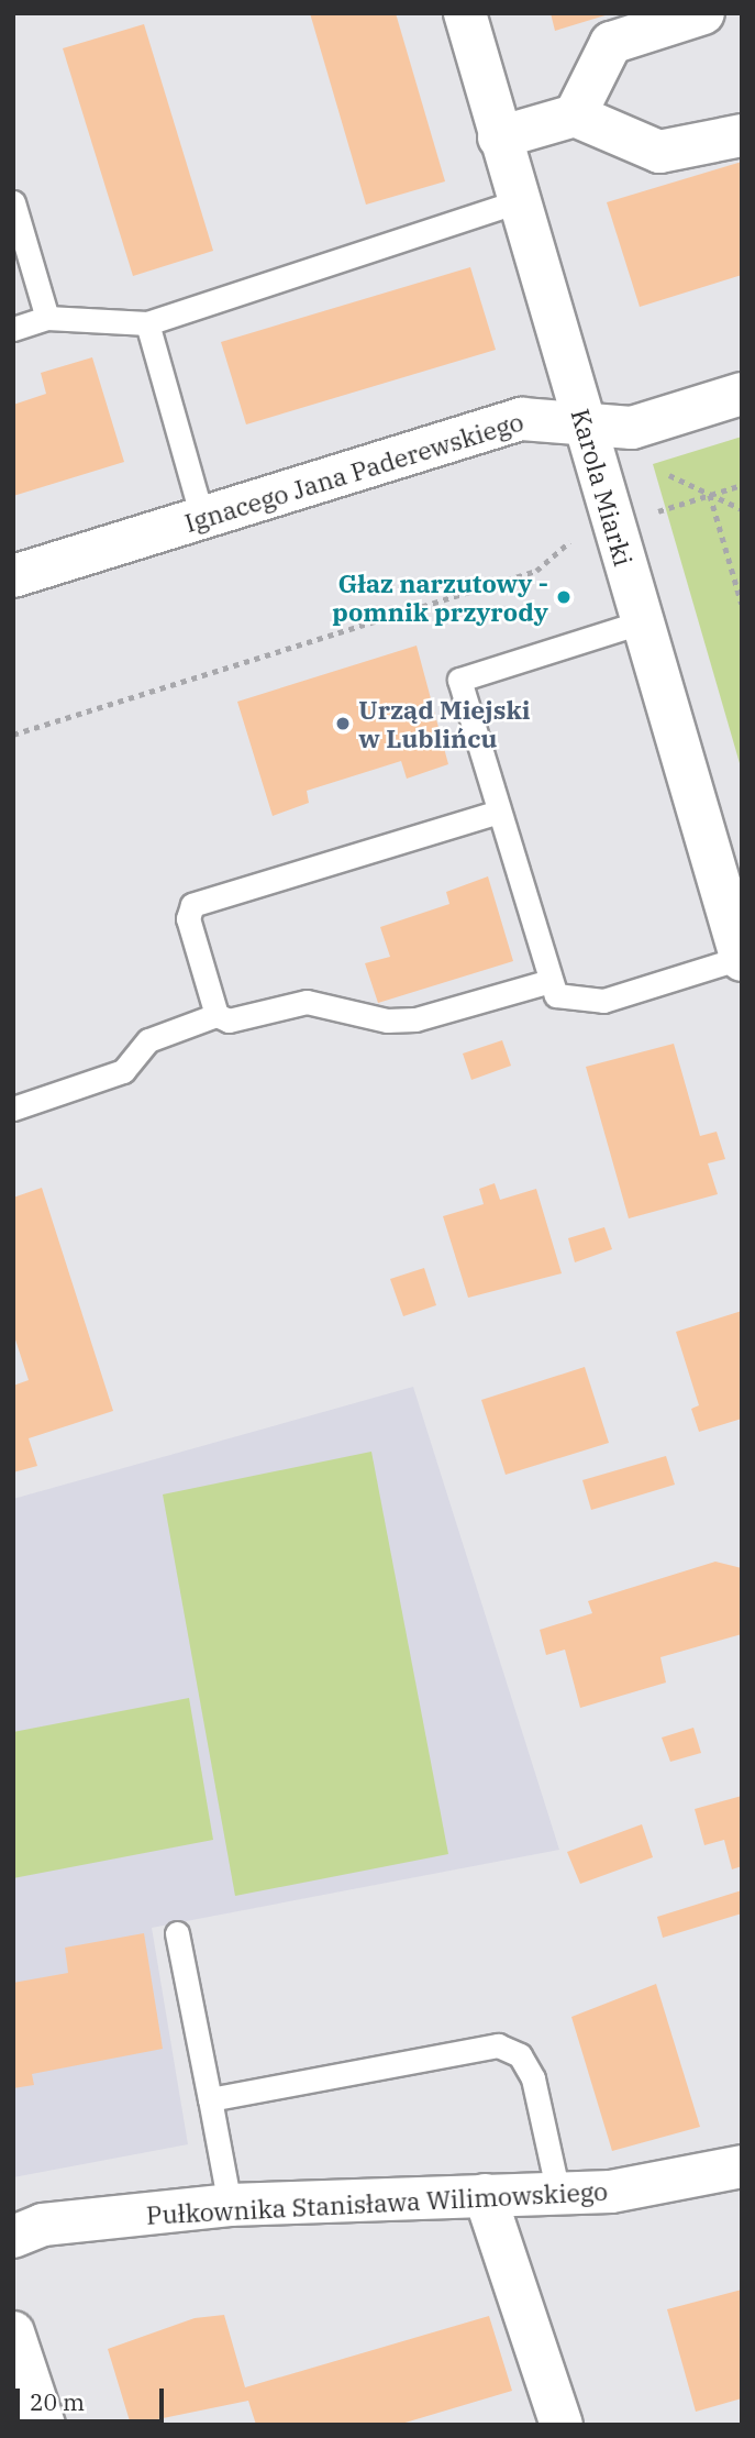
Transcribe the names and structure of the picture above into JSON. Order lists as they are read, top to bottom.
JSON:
{
  "streets": {
    "street": ["Ignacego Jana Paderewskiego", "Karola Miarki", "Pułkownika Stanisława Wilimowskiego"]
  },
  "crossings": [
    ["Ignacego Jana Paderewskiego", "Karola Miarki"]
  ],
  "places": ["Głaz narzutowy - pomnik przyrody", "Urząd Miejski w Lublińcu"],
  "scale_bar": "20 m"
}
